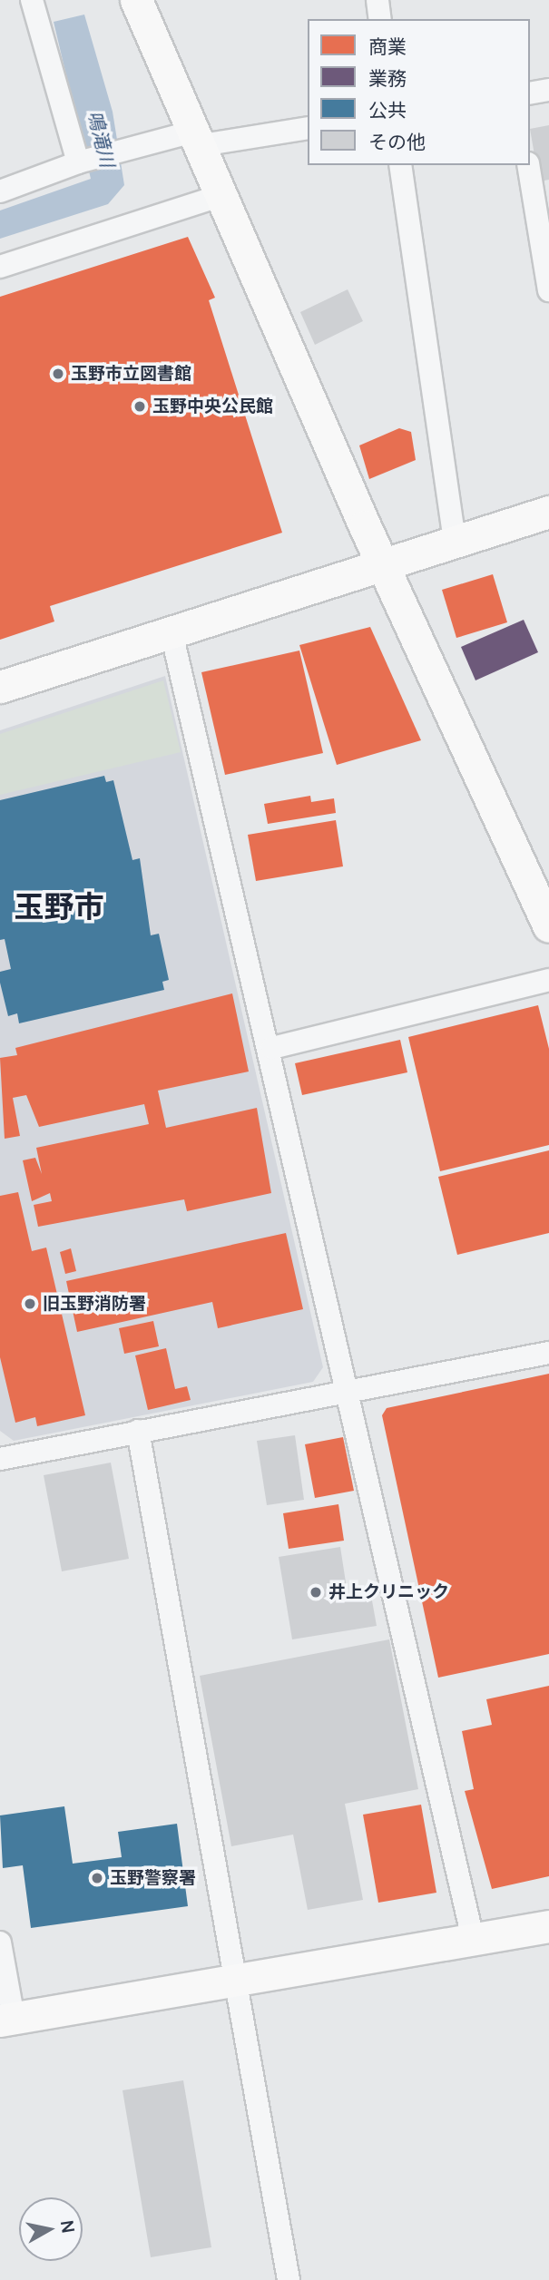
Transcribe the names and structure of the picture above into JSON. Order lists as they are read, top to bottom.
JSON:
{
  "districts": ["玉野市"],
  "water": ["鳴滝川"],
  "places": [
    "玉野市立図書館",
    "玉野中央公民館",
    "旧玉野消防署",
    "井上クリニック",
    "玉野警察署"
  ],
  "legend": [
    "商業",
    "業務",
    "公共",
    "その他"
  ],
  "north": "right"
}
